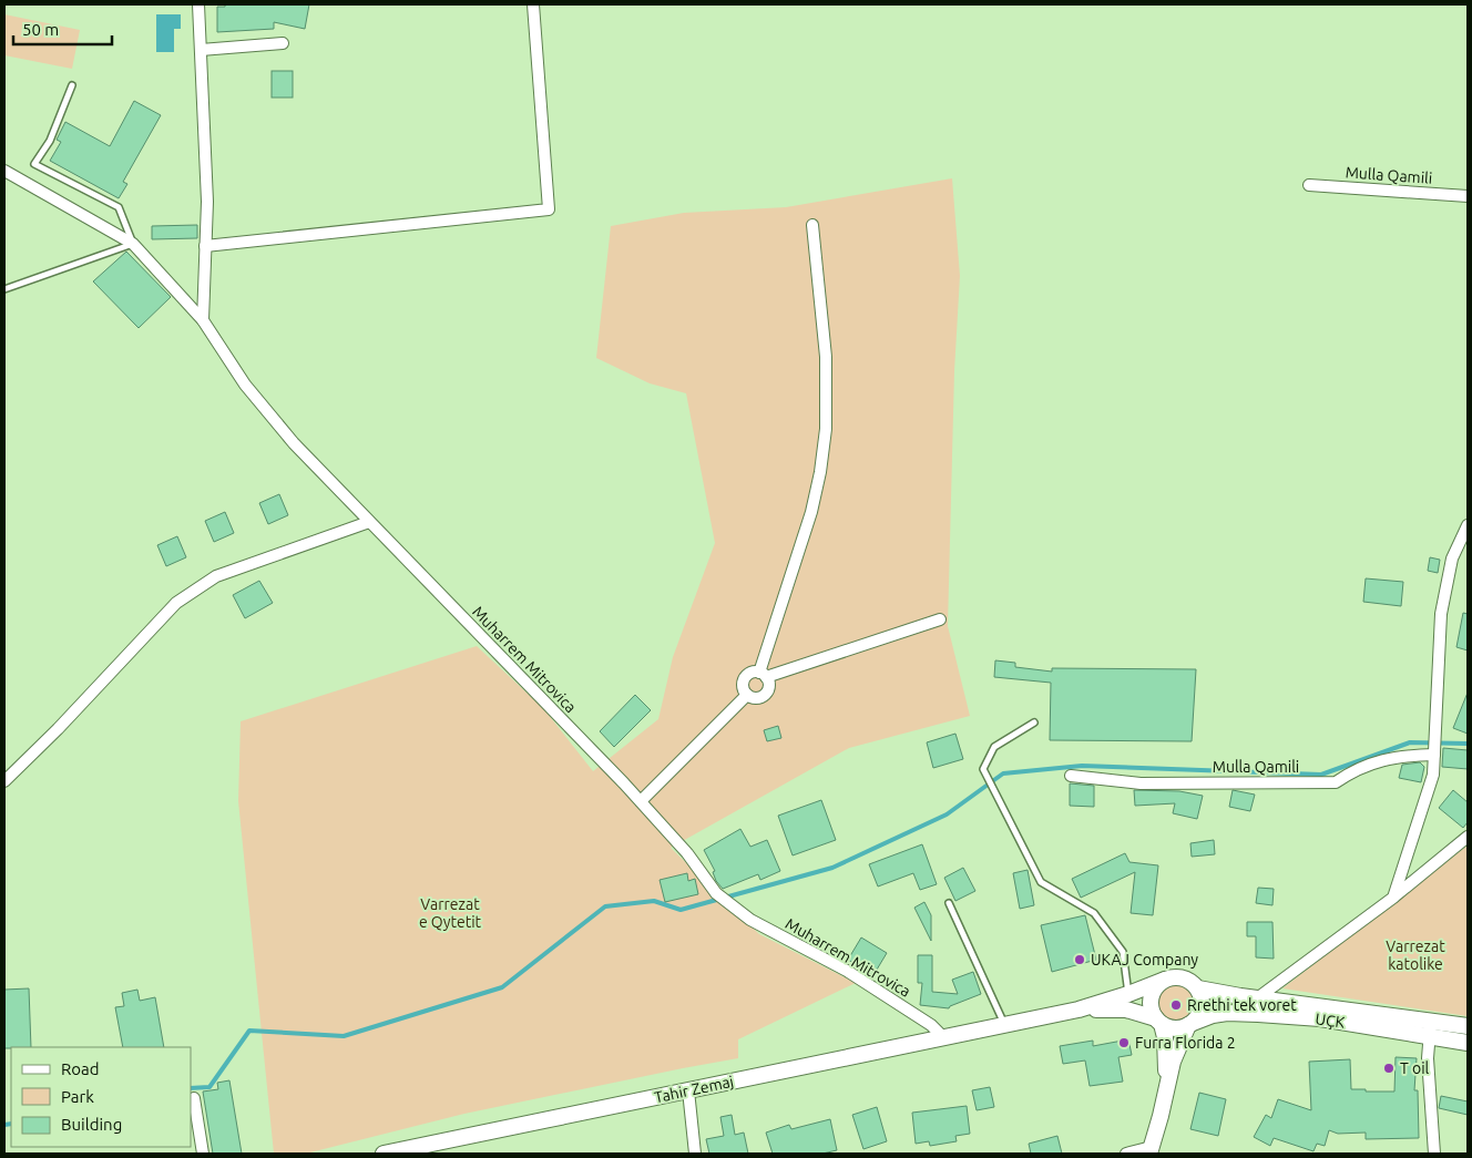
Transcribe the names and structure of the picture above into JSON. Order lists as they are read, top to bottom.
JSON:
{
  "streets": {
    "main road": ["UÇK", "Tahir Zemaj"],
    "street": ["Mulla Qamili", "Muharrem Mitrovica"]
  },
  "crossings": [
    ["Muharrem Mitrovica", "Tahir Zemaj"],
    ["UÇK", "Tahir Zemaj"]
  ],
  "parks": ["Varrezat e Qytetit", "Varrezat katolike"],
  "places": [
    "UKAJ Company",
    "Rrethi tek voret",
    "Furra Florida 2",
    "T oil"
  ],
  "legend": ["Road", "Park", "Building"],
  "scale_bar": "50 m"
}
